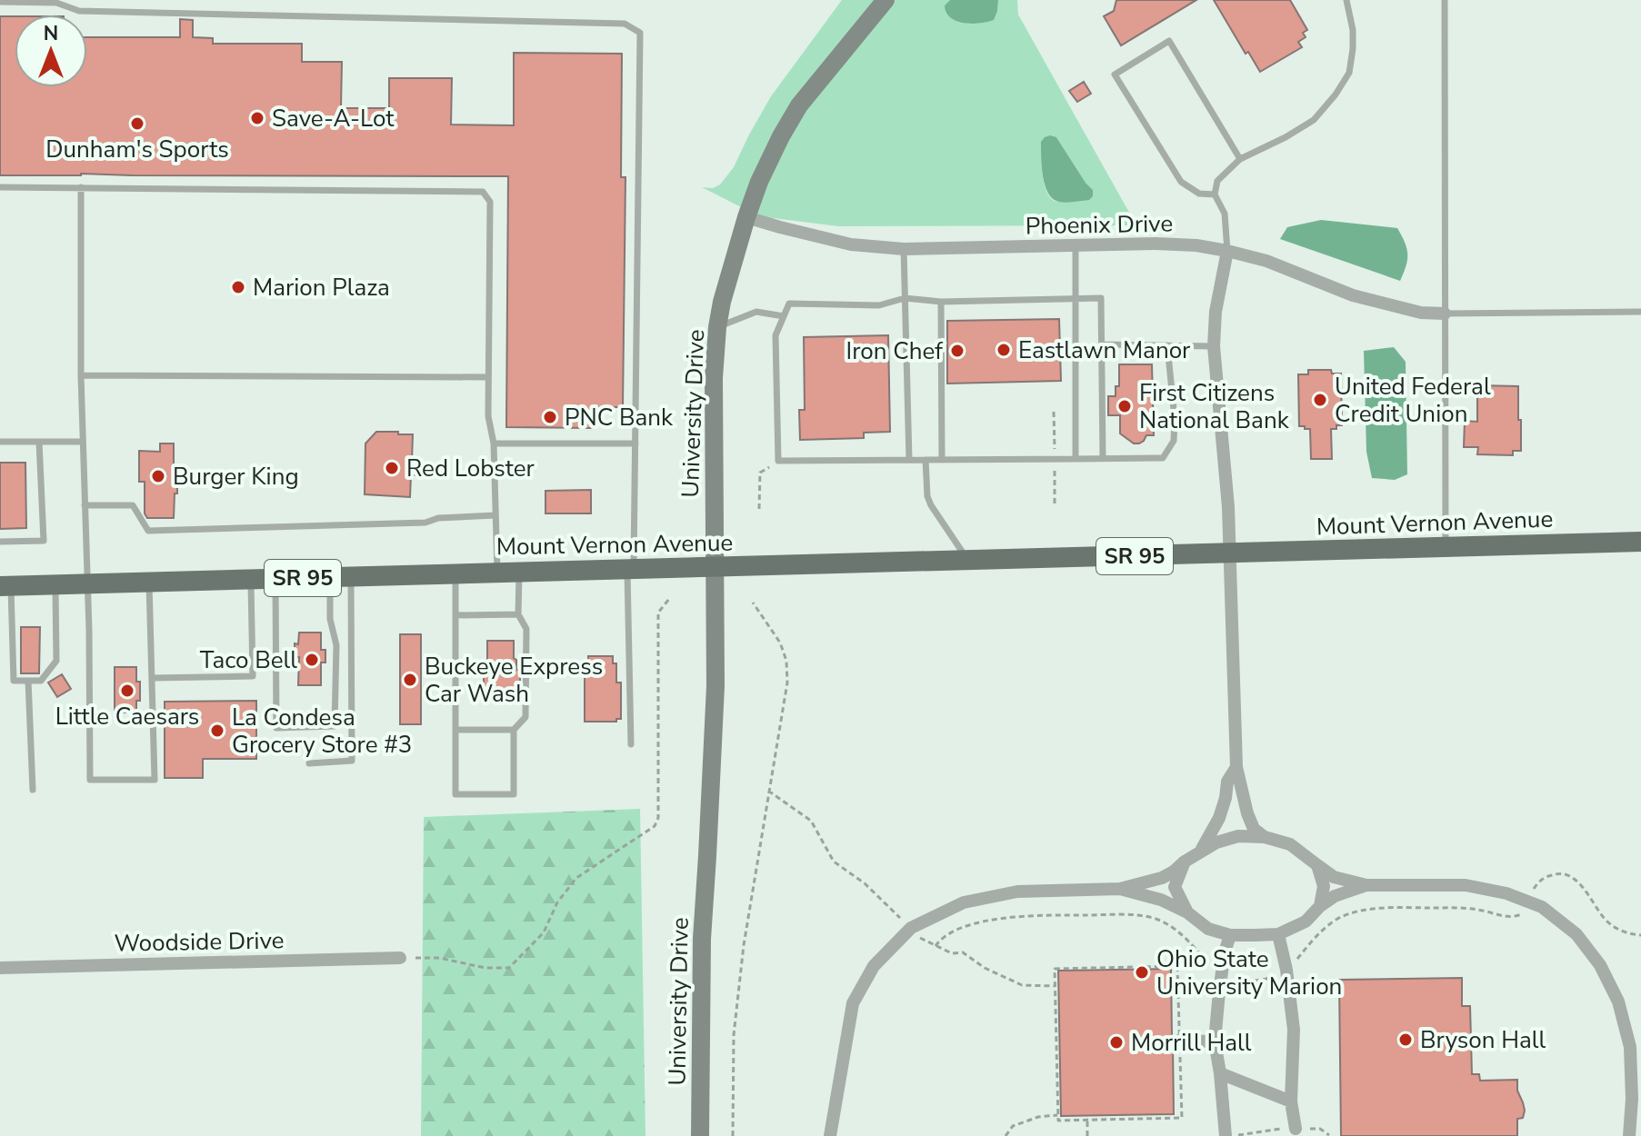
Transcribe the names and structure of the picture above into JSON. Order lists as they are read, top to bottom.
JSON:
{
  "streets": {
    "main road": ["Mount Vernon Avenue", "SR 95"],
    "street": ["Phoenix Drive", "University Drive", "Woodside Drive"]
  },
  "crossings": [
    ["Phoenix Drive", "University Drive"],
    ["University Drive", "Mount Vernon Avenue"]
  ],
  "places": [
    "Save-A-Lot",
    "Dunham's Sports",
    "Marion Plaza",
    "Eastlawn Manor",
    "Iron Chef",
    "United Federal Credit Union",
    "First Citizens National Bank",
    "PNC Bank",
    "Red Lobster",
    "Burger King",
    "Taco Bell",
    "Buckeye Express Car Wash",
    "Little Caesars",
    "La Condesa Grocery Store #3",
    "Ohio State University Marion",
    "Bryson Hall",
    "Morrill Hall"
  ],
  "north": "top"
}
